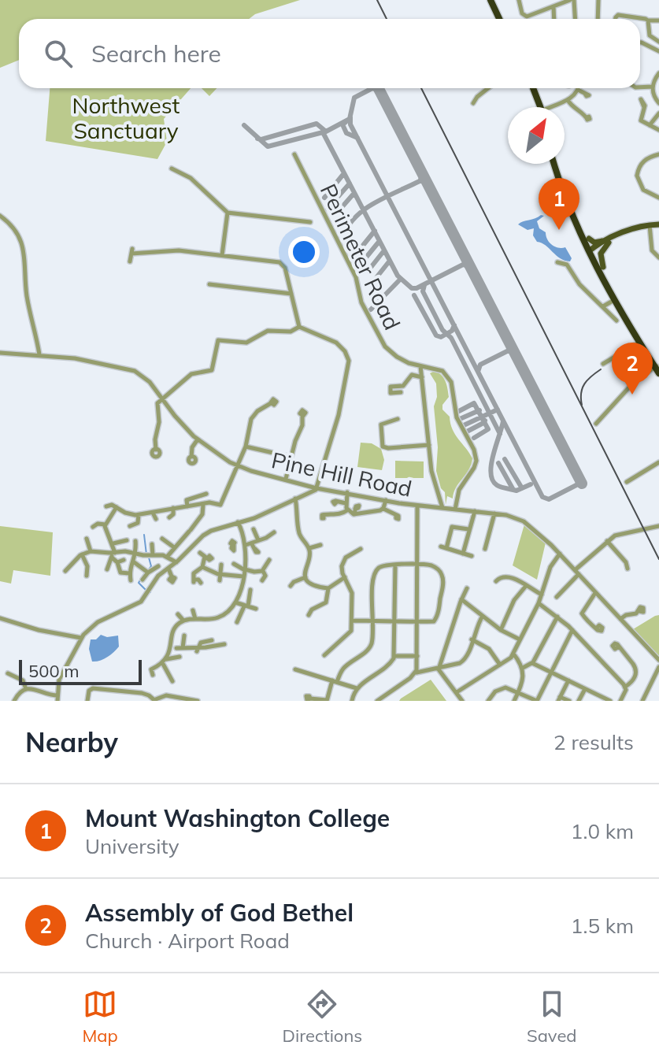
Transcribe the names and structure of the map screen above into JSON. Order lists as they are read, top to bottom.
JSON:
{
  "streets": {
    "street": ["Perimeter Road", "Pine Hill Road"]
  },
  "crossings": [
    ["Perimeter Road", "Pine Hill Road"]
  ],
  "parks": ["Northwest Sanctuary"],
  "scale_bar": "500 m",
  "north": "top right",
  "page": {
    "search": "Search here",
    "pins": ["1", "2"],
    "scale": "500 m",
    "heading": ["Nearby", "2 results"],
    "list": [
      {
        "mark": "1",
        "name": "Mount Washington College",
        "note": "University",
        "value": "1.0 km"
      },
      {
        "mark": "2",
        "name": "Assembly of God Bethel",
        "note": "Church · Airport Road",
        "value": "1.5 km"
      }
    ],
    "nav": ["Map", "Directions", "Saved"]
  }
}
